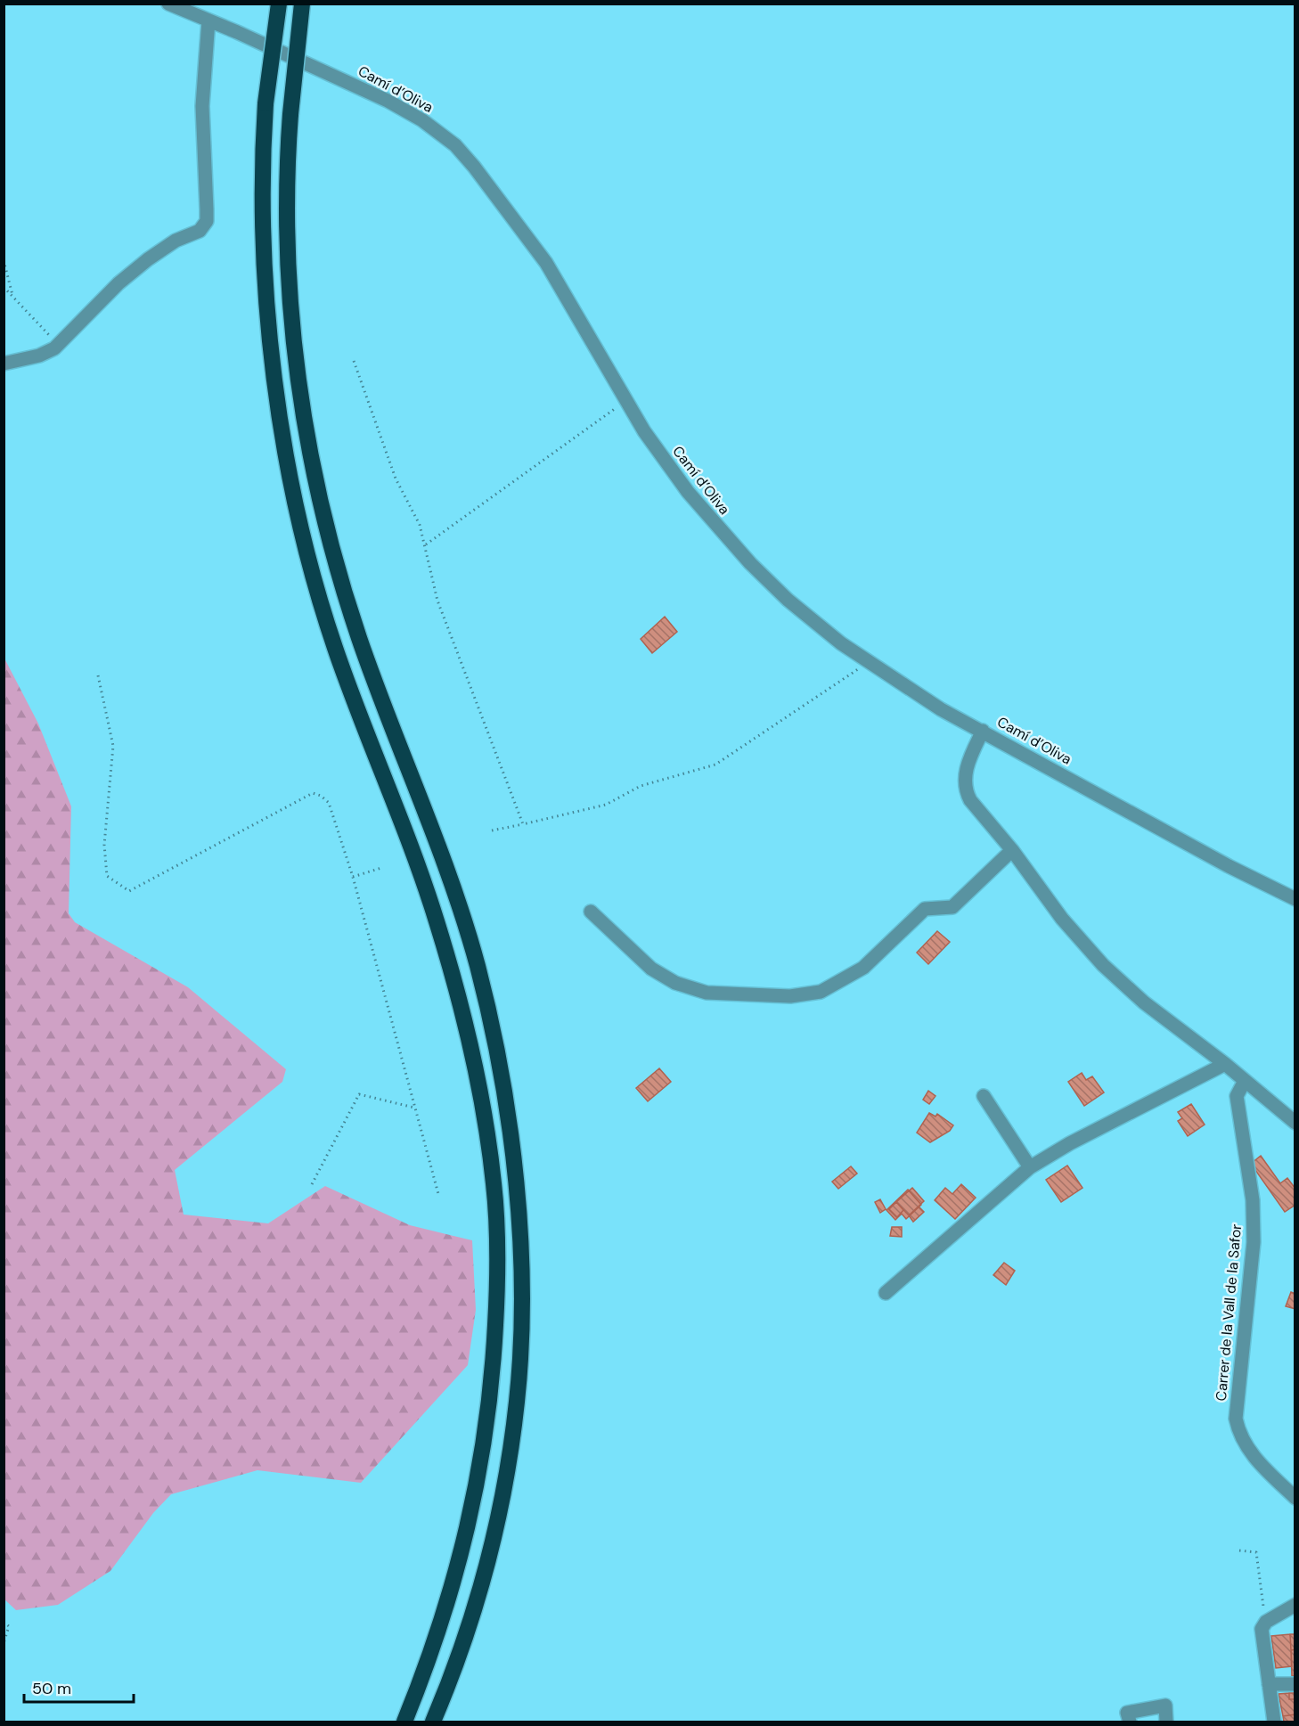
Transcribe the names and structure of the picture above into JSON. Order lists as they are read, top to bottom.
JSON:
{
  "streets": {
    "street": ["Camí d’Oliva", "Carrer de la Vall de la Safor"]
  },
  "scale_bar": "50 m"
}
